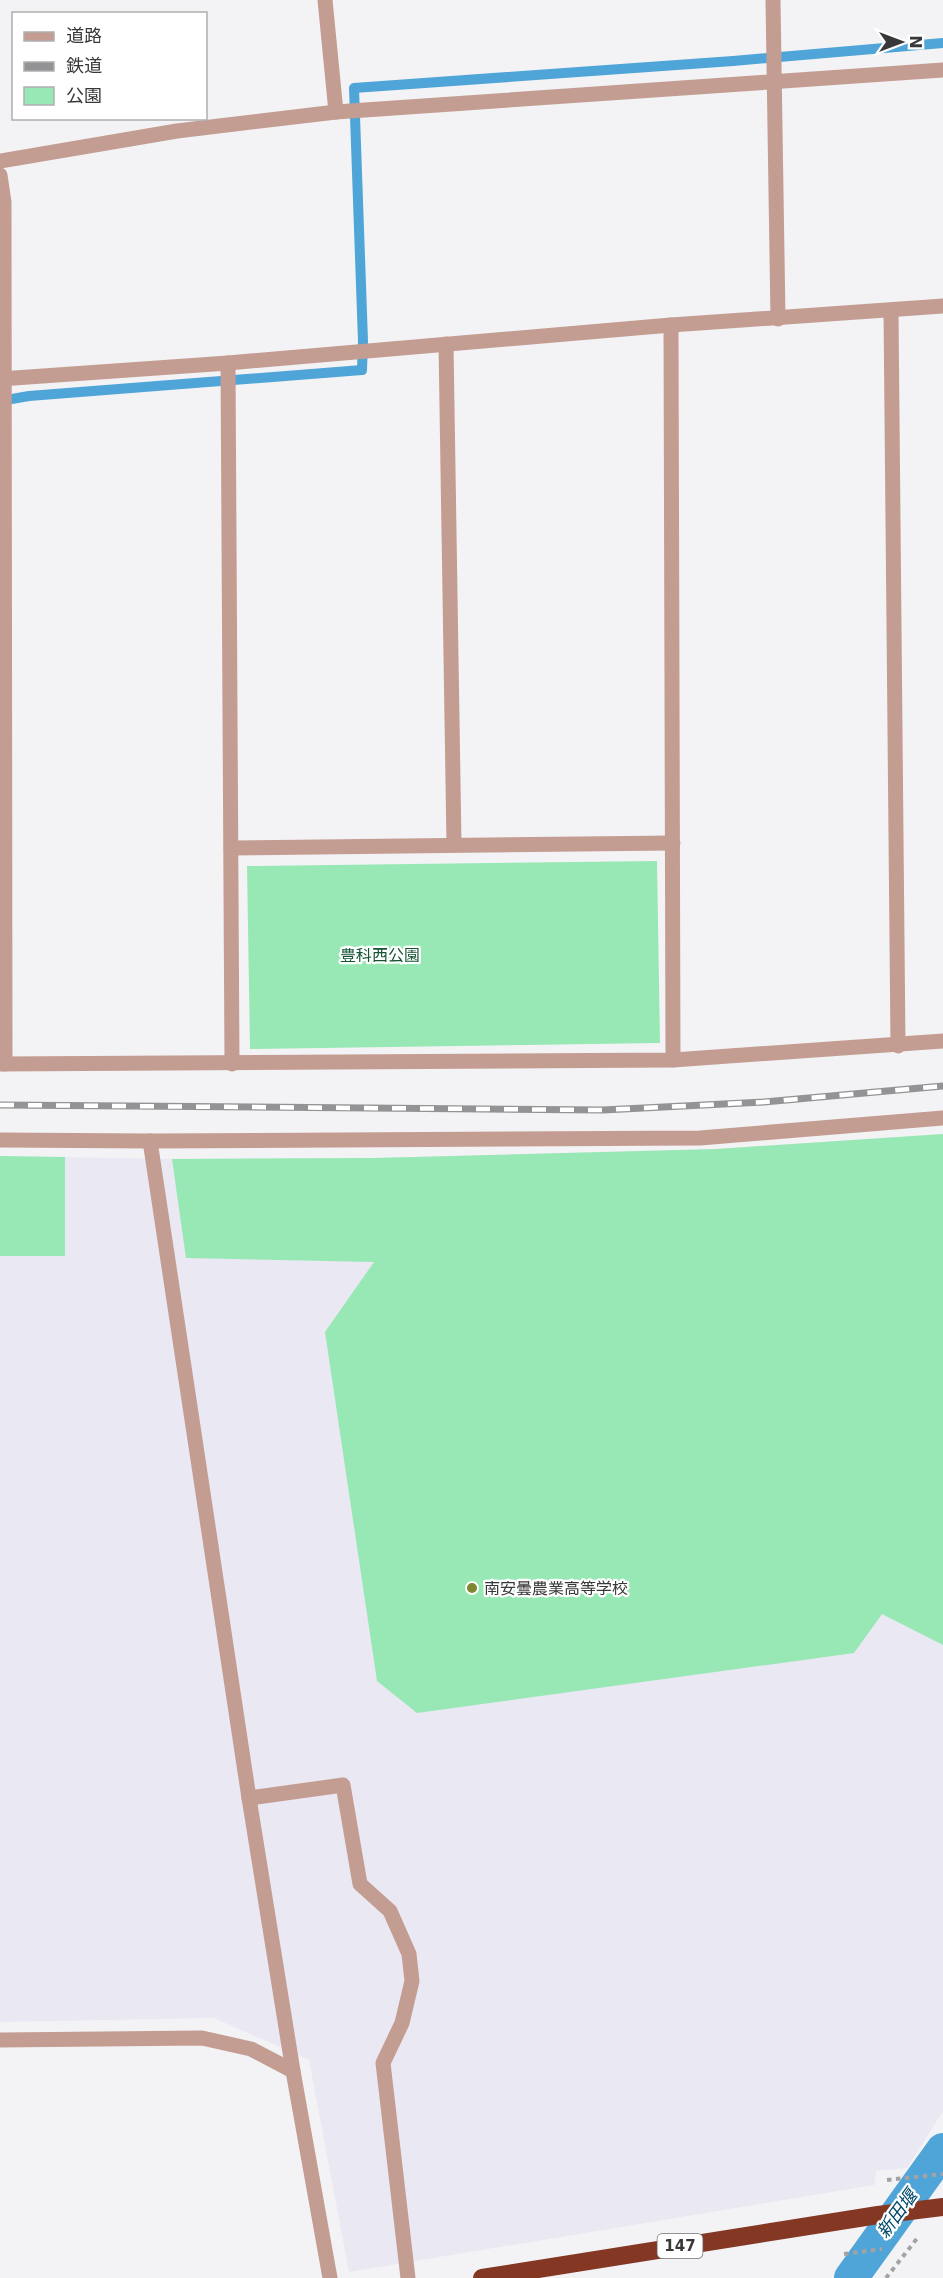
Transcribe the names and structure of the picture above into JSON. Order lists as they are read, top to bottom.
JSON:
{
  "streets": {
    "highway": ["147"]
  },
  "water": ["新田堰"],
  "parks": ["豊科西公園"],
  "places": ["南安曇農業高等学校"],
  "legend": ["道路", "鉄道", "公園"],
  "north": "right"
}
